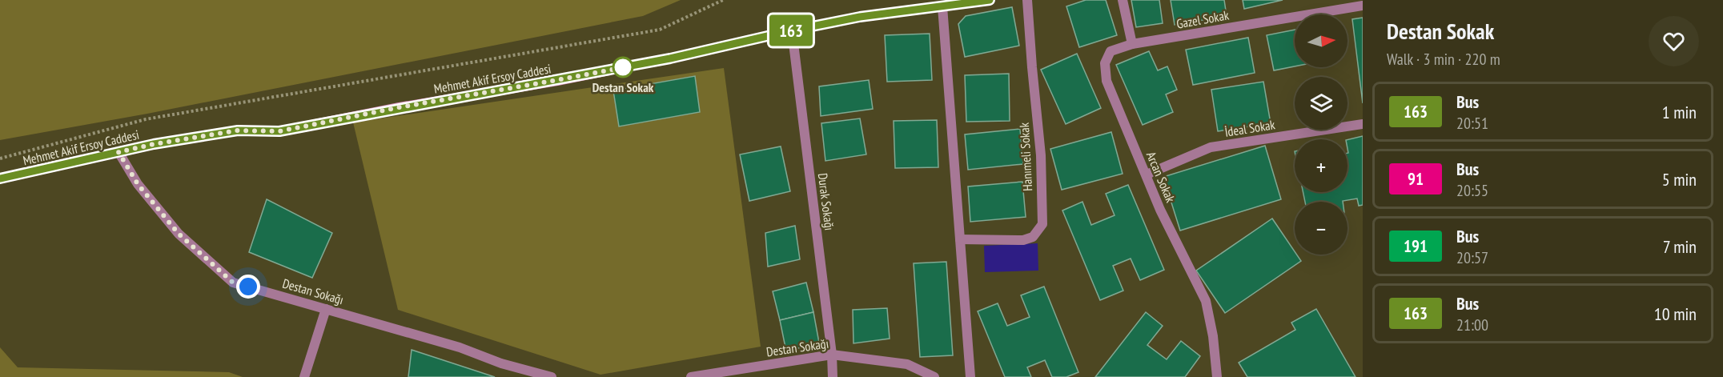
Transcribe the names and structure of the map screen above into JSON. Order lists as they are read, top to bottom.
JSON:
{
  "streets": {
    "street": [
      "Gazel Sokak",
      "Mehmet Akif Ersoy Caddesi",
      "İdeal Sokak",
      "Hanımeli Sokak",
      "Arcan Sokak",
      "Durak Sokağı",
      "Destan Sokağı"
    ]
  },
  "crossings": [
    ["Gazel Sokak", "Arcan Sokak"],
    ["Mehmet Akif Ersoy Caddesi", "Durak Sokağı"],
    ["Mehmet Akif Ersoy Caddesi", "Destan Sokağı"],
    ["İdeal Sokak", "Arcan Sokak"],
    ["Durak Sokağı", "Destan Sokağı"]
  ],
  "places": ["Destan Sokak"],
  "lines": ["bus line 163"],
  "north": "right",
  "page": {
    "on_map": "163",
    "heading": ["Destan Sokak", "Walk · 3 min · 220 m"],
    "map_buttons": ["+", "−"],
    "list": [
      {
        "mark": "163",
        "name": "Bus",
        "note": "20:51",
        "value": "1 min"
      },
      {
        "mark": "91",
        "name": "Bus",
        "note": "20:55",
        "value": "5 min"
      },
      {
        "mark": "191",
        "name": "Bus",
        "note": "20:57",
        "value": "7 min"
      },
      {
        "mark": "163",
        "name": "Bus",
        "note": "21:00",
        "value": "10 min"
      }
    ]
  }
}
